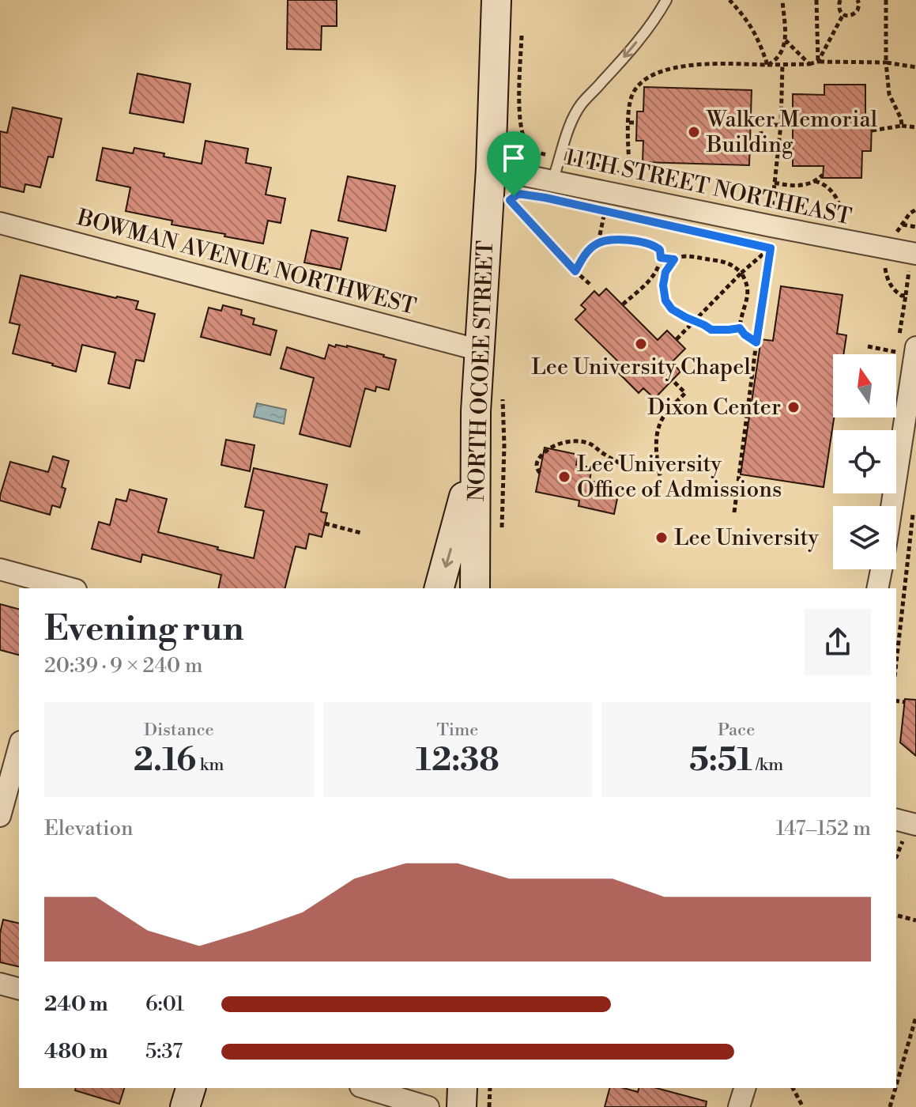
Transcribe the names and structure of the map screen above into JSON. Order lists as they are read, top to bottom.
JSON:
{
  "streets": {
    "main road": ["NORTH OCOEE STREET"],
    "street": ["11TH STREET NORTHEAST", "BOWMAN AVENUE NORTHWEST"]
  },
  "crossings": [
    ["11TH STREET NORTHEAST", "NORTH OCOEE STREET"],
    ["BOWMAN AVENUE NORTHWEST", "NORTH OCOEE STREET"]
  ],
  "places": [
    "Walker Memorial Building",
    "Lee University Chapel",
    "Dixon Center",
    "Lee University Office of Admissions",
    "Lee University"
  ],
  "north": "top",
  "page": {
    "heading": ["Evening run", "20:39 · 9 × 240 m"],
    "stats": [
      ["Distance", "2.16 km"],
      ["Time", "12:38"],
      ["Pace", "5:51 /km"]
    ],
    "chart": ["Elevation", "147–152 m"],
    "list": [
      {
        "name": "240 m",
        "note": "6:01"
      },
      {
        "name": "480 m",
        "note": "5:37"
      }
    ]
  }
}
